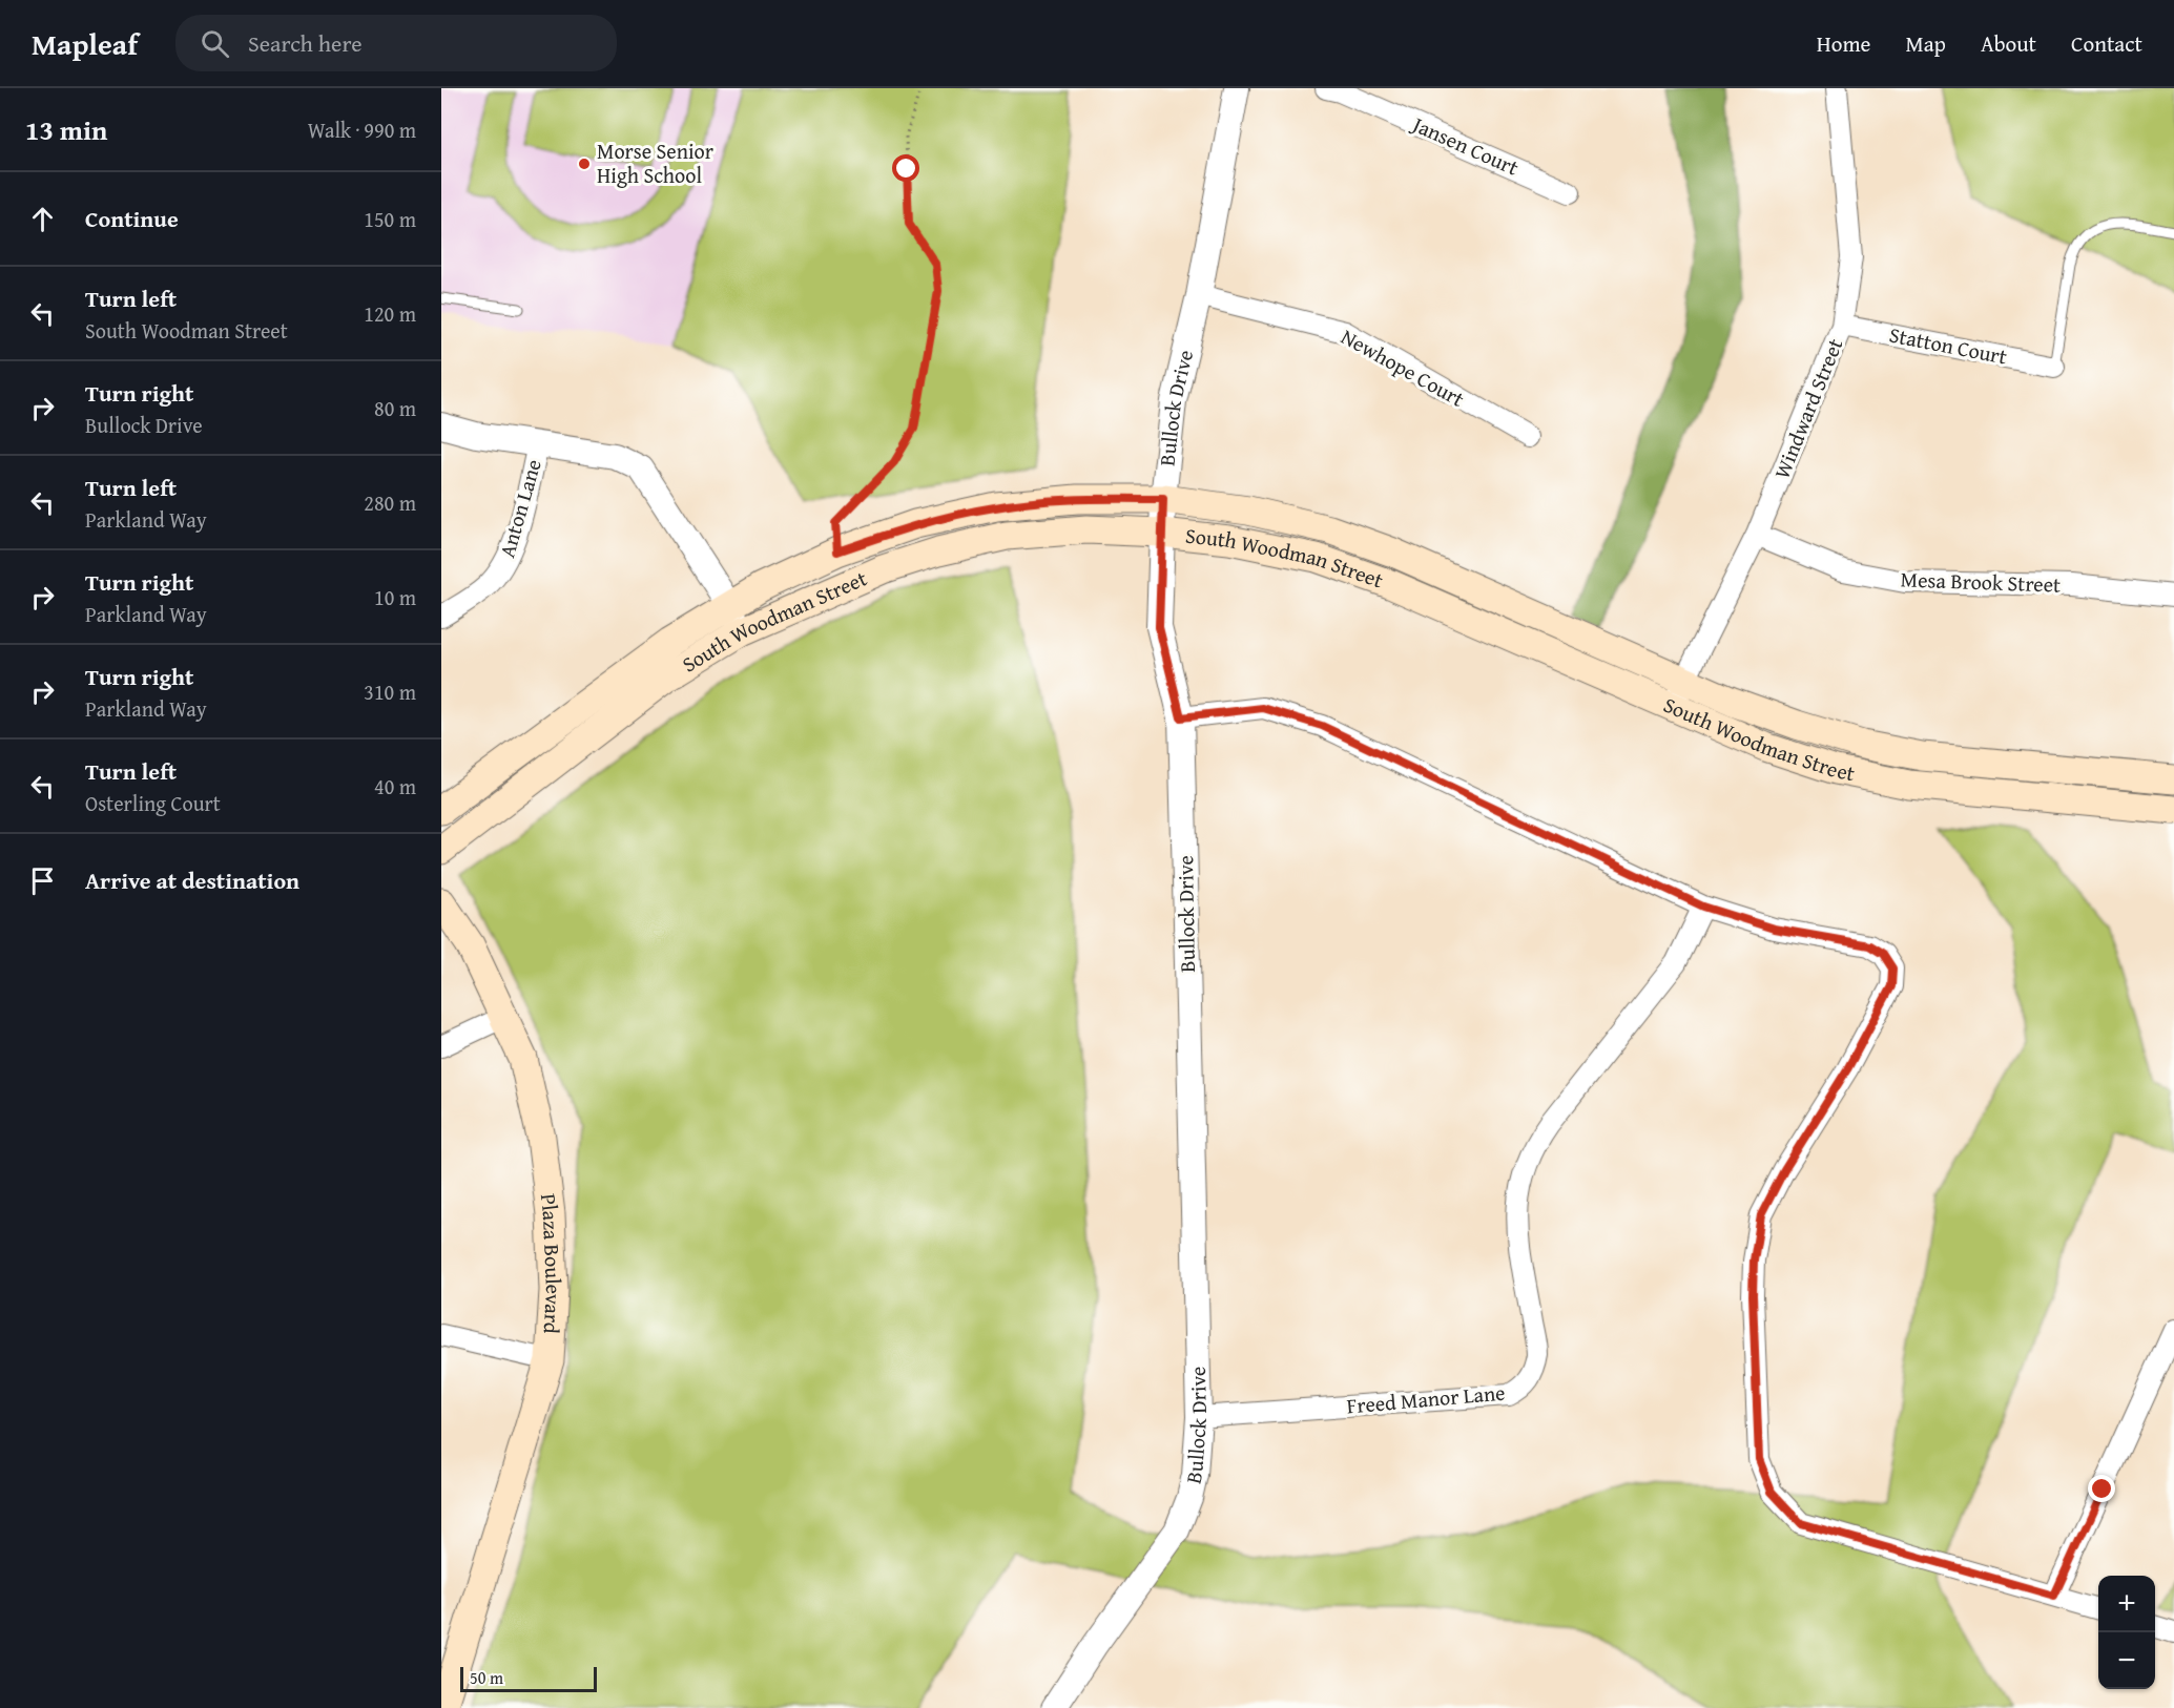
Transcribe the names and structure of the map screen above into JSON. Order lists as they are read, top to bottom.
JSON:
{
  "streets": {
    "main road": ["South Woodman Street", "Plaza Boulevard"],
    "street": [
      "Jansen Court",
      "Statton Court",
      "Newhope Court",
      "Bullock Drive",
      "Windward Street",
      "Anton Lane",
      "Mesa Brook Street",
      "Freed Manor Lane"
    ]
  },
  "crossings": [
    ["Statton Court", "Windward Street"],
    ["Newhope Court", "Bullock Drive"],
    ["Bullock Drive", "South Woodman Street"],
    ["Bullock Drive", "Freed Manor Lane"],
    ["Windward Street", "South Woodman Street"],
    ["Windward Street", "Mesa Brook Street"]
  ],
  "places": ["Morse Senior High School"],
  "scale_bar": "50 m",
  "page": {
    "header": "Mapleaf",
    "search": "Search here",
    "nav": [
      "Home",
      "Map",
      "About",
      "Contact"
    ],
    "heading": ["13 min", "Walk · 990 m"],
    "list": [
      ["Continue", "150 m"],
      ["Turn left", "South Woodman Street", "120 m"],
      ["Turn right", "Bullock Drive", "80 m"],
      ["Turn left", "Parkland Way", "280 m"],
      ["Turn right", "Parkland Way", "10 m"],
      ["Turn right", "Parkland Way", "310 m"],
      ["Turn left", "Osterling Court", "40 m"],
      "Arrive at destination"
    ],
    "map_buttons": ["+", "−"],
    "scale": "50 m"
  }
}
